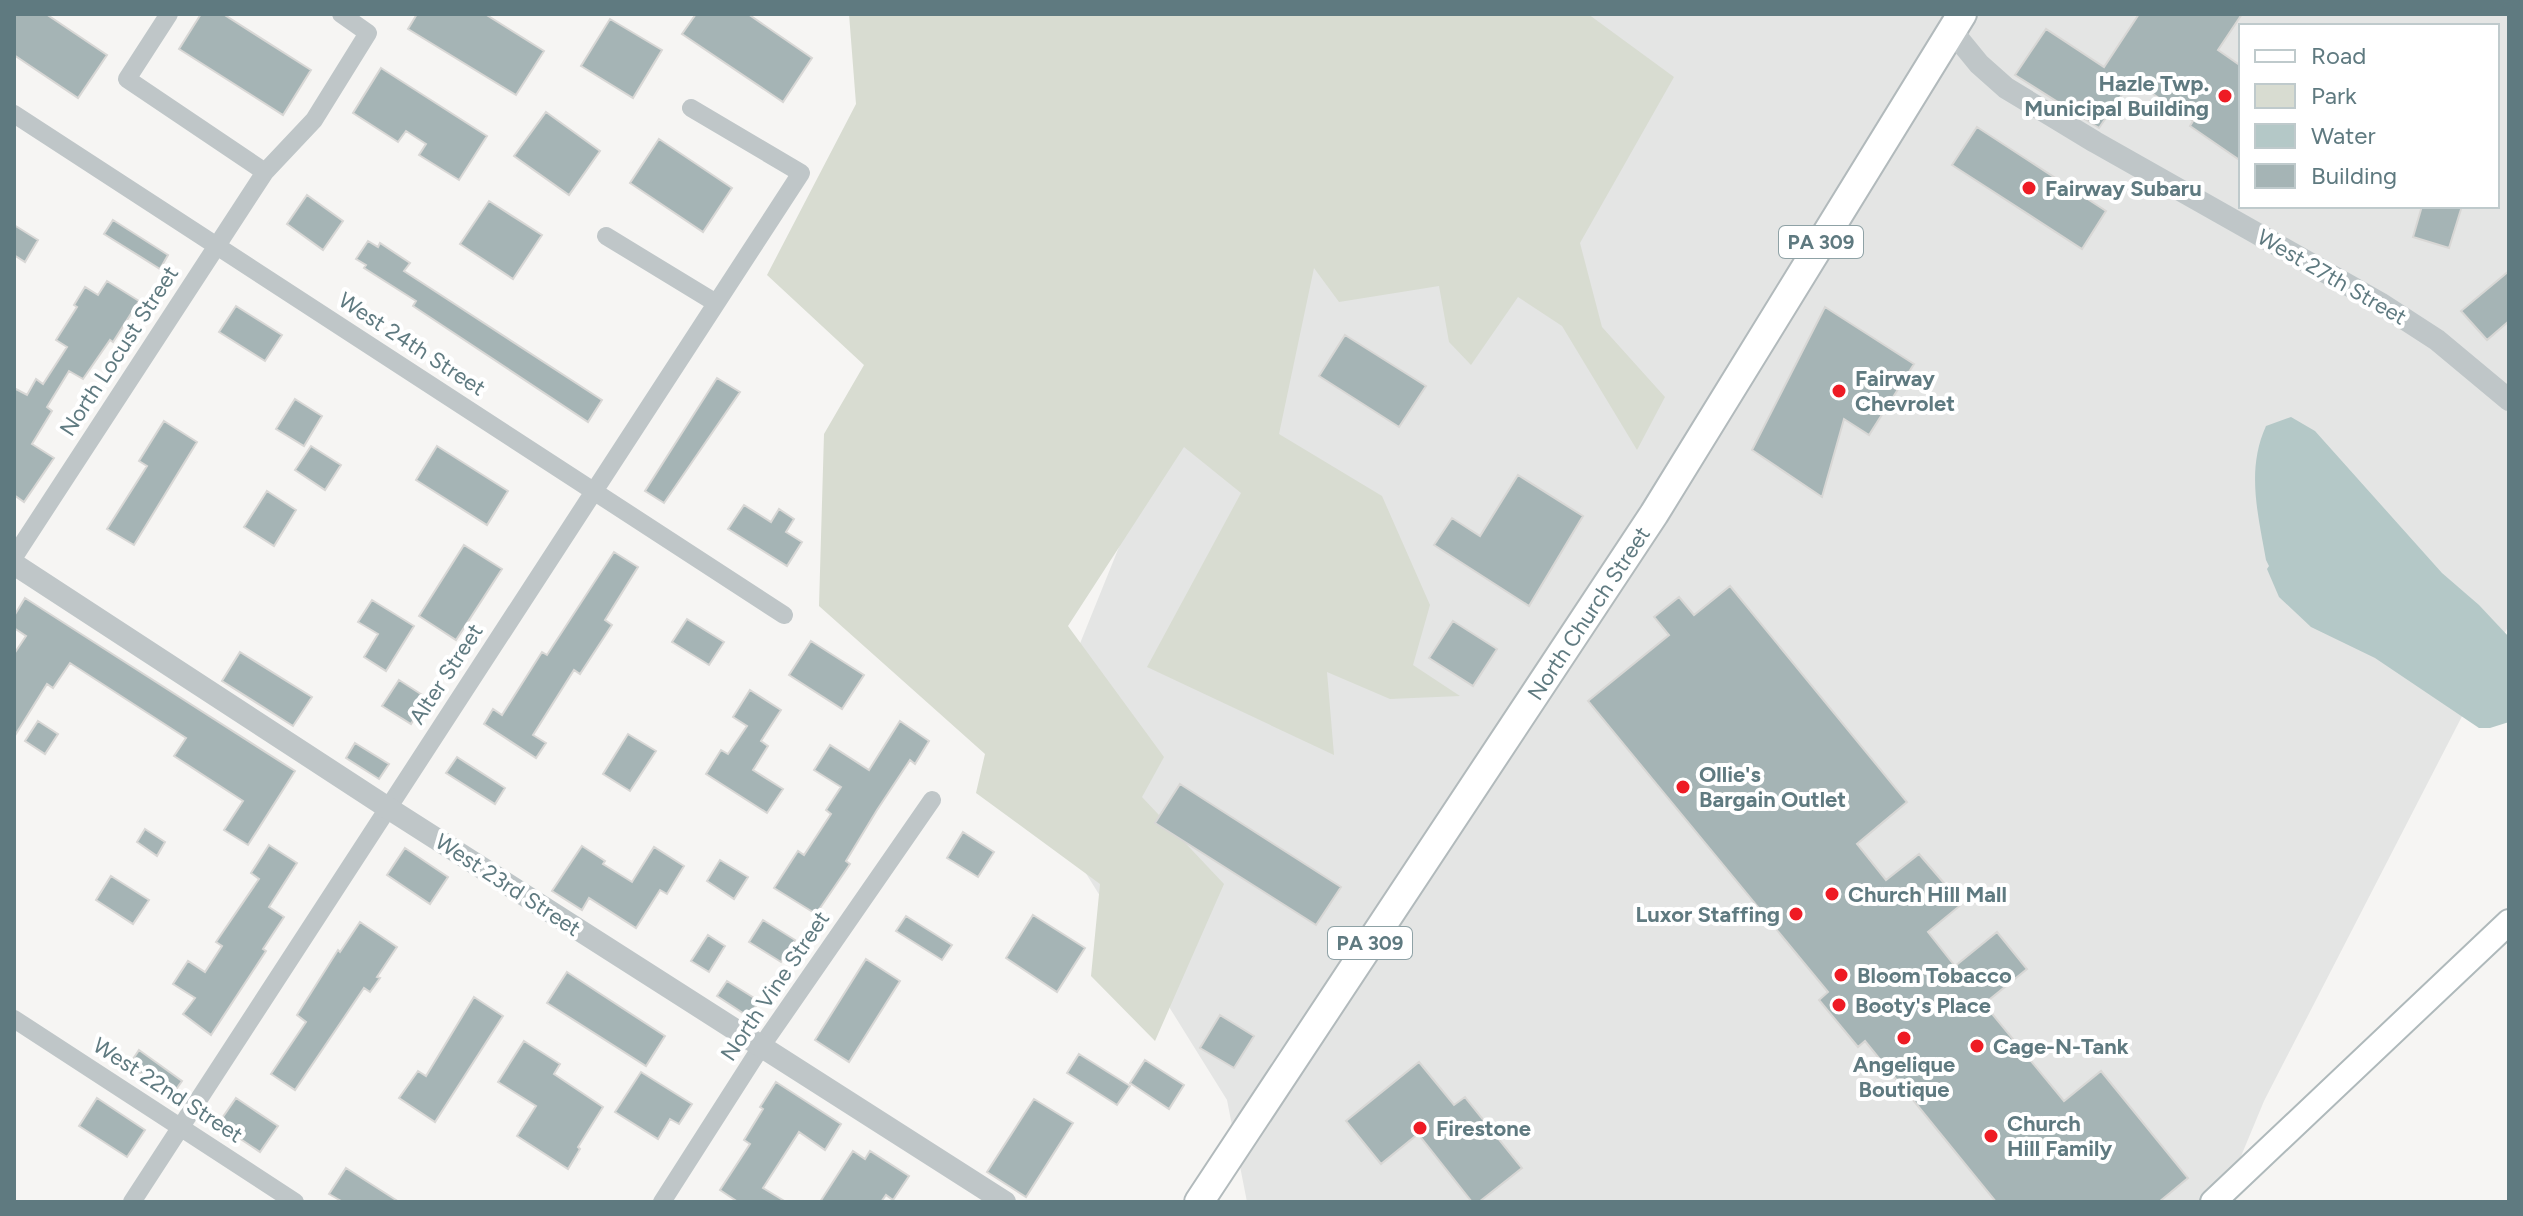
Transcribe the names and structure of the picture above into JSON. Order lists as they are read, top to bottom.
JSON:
{
  "streets": {
    "main road": ["PA 309", "North Church Street"],
    "street": [
      "West 27th Street",
      "West 24th Street",
      "North Locust Street",
      "Alter Street",
      "West 23rd Street",
      "North Vine Street",
      "West 22nd Street"
    ]
  },
  "crossings": [
    ["West 27th Street", "North Church Street"],
    ["West 24th Street", "North Locust Street"],
    ["West 24th Street", "Alter Street"],
    ["Alter Street", "West 23rd Street"],
    ["Alter Street", "West 22nd Street"],
    ["West 23rd Street", "North Vine Street"]
  ],
  "places": [
    "Hazle Twp. Municipal Building",
    "Fairway Subaru",
    "Fairway Chevrolet",
    "Ollie's Bargain Outlet",
    "Church Hill Mall",
    "Luxor Staffing",
    "Bloom Tobacco",
    "Booty's Place",
    "Angelique Boutique",
    "Cage-N-Tank",
    "Firestone",
    "Church Hill Family"
  ],
  "legend": [
    "Road",
    "Park",
    "Water",
    "Building"
  ]
}
